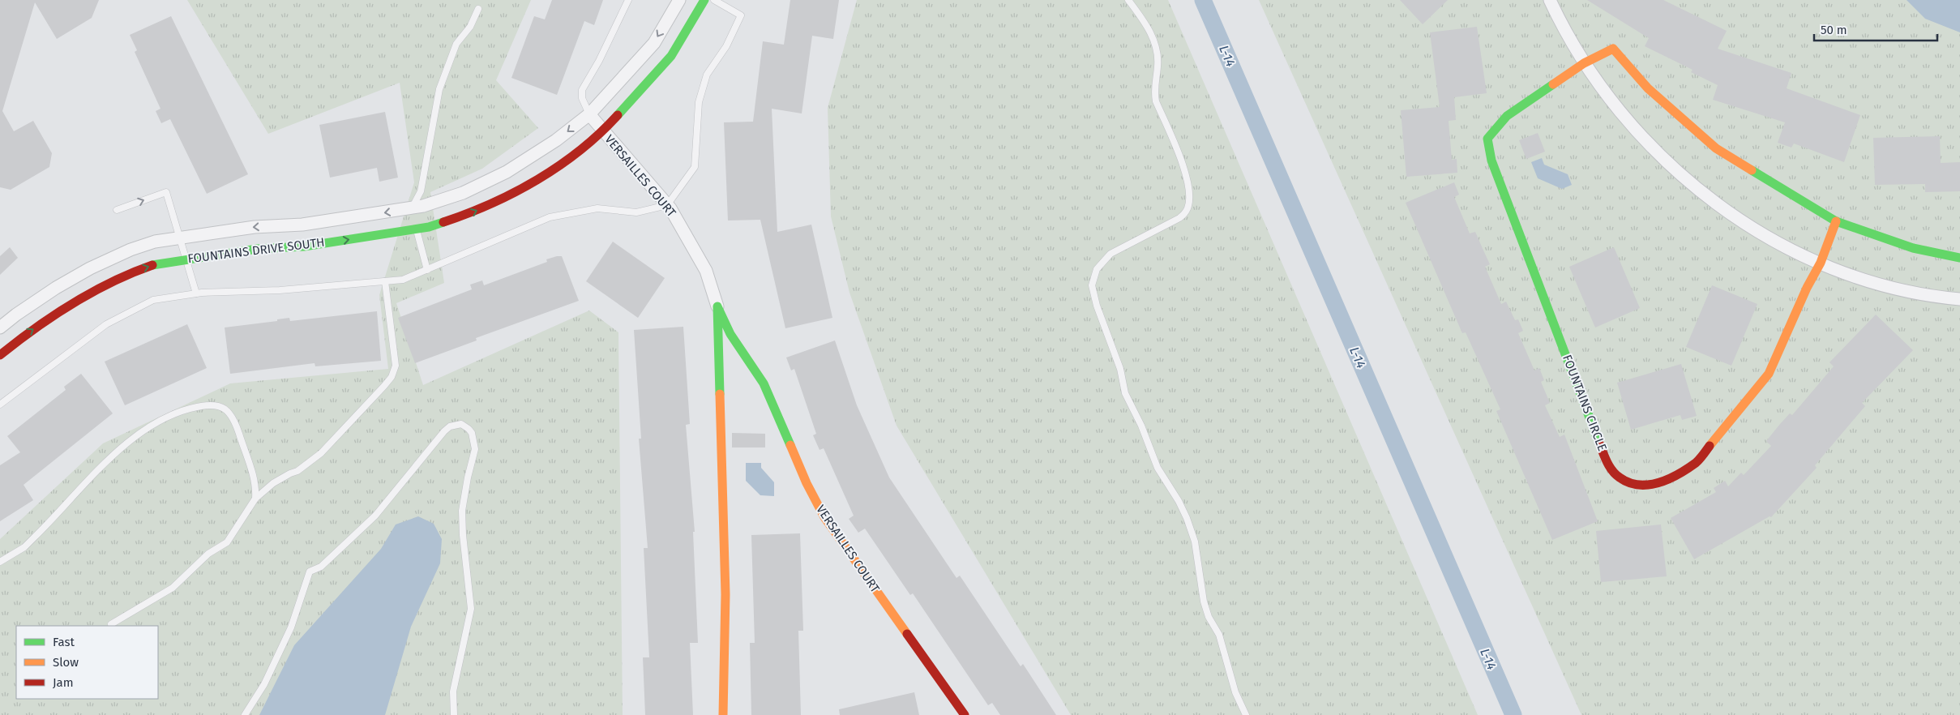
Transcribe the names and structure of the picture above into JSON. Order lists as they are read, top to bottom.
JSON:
{
  "streets": {
    "street": ["VERSAILLES COURT", "FOUNTAINS DRIVE SOUTH", "FOUNTAINS CIRCLE"]
  },
  "crossings": [
    ["VERSAILLES COURT", "FOUNTAINS DRIVE SOUTH"]
  ],
  "water": ["L-14"],
  "legend": ["Fast", "Slow", "Jam"],
  "scale_bar": "50 m"
}
